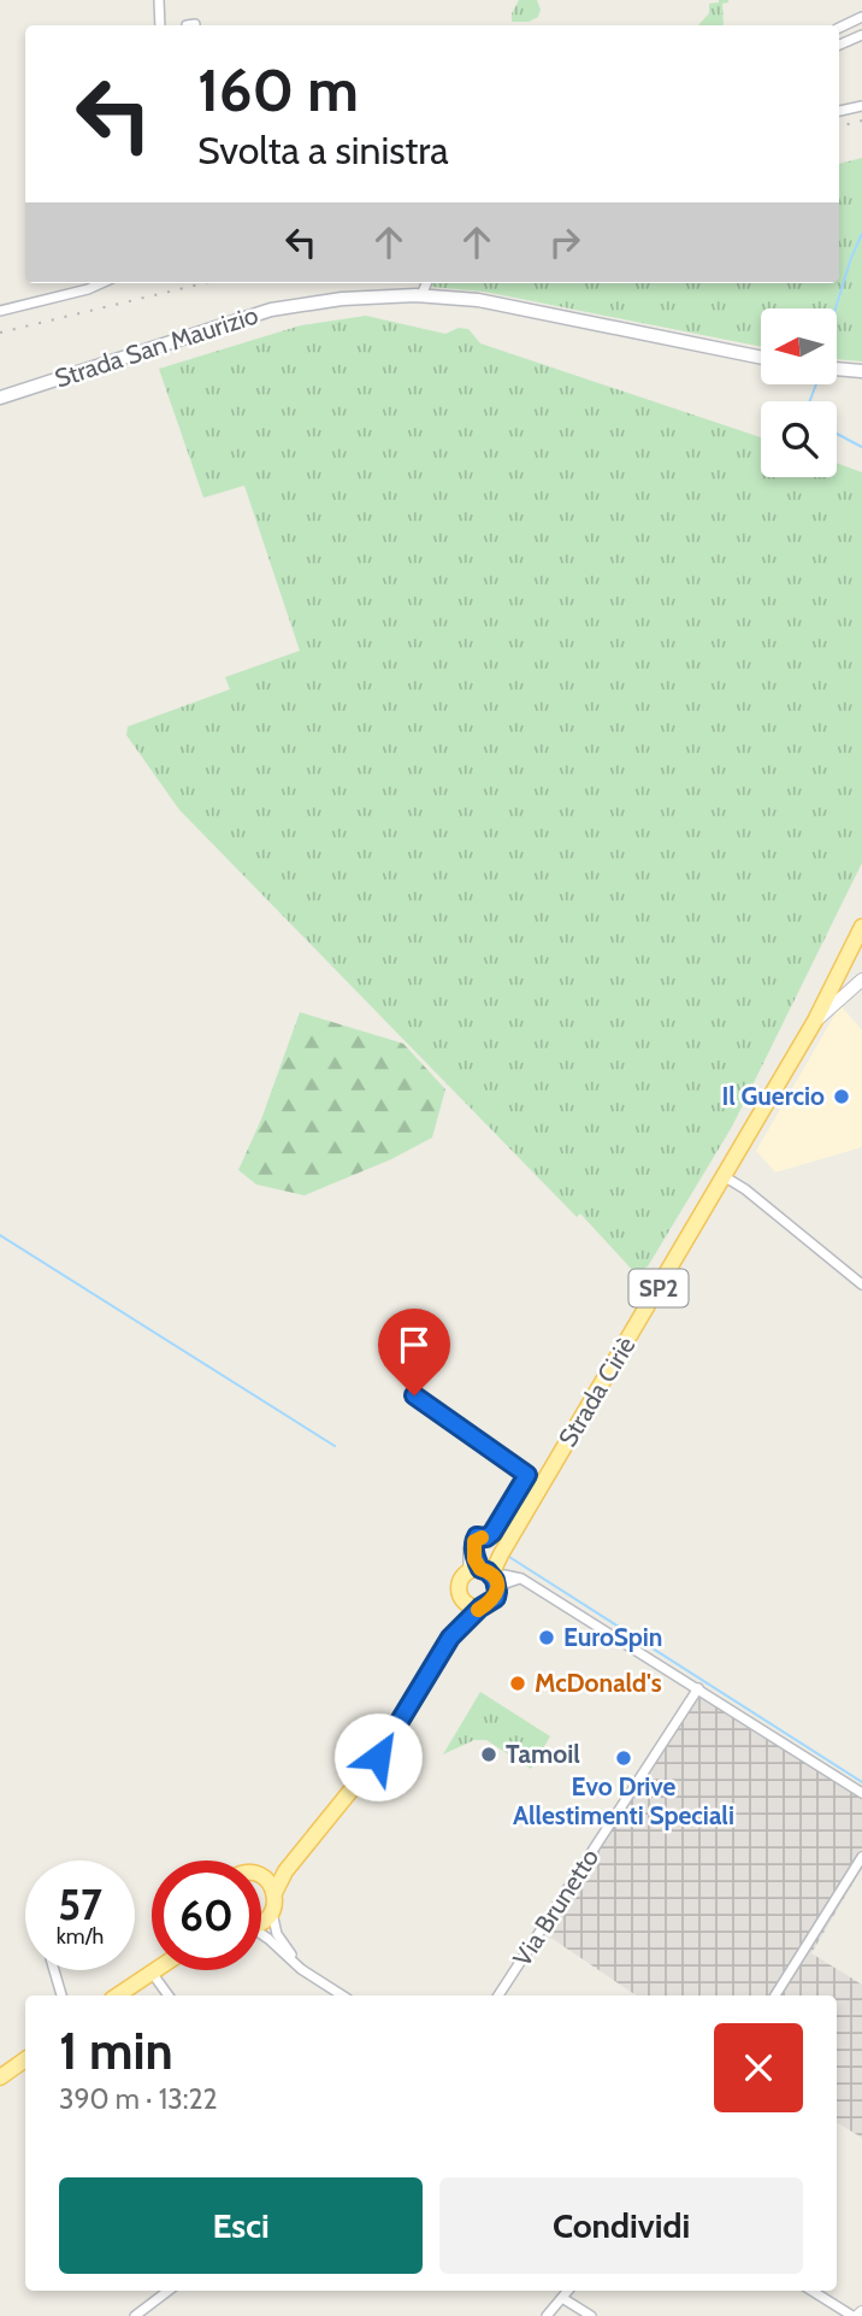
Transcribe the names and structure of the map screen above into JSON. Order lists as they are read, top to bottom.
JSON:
{
  "streets": {
    "main road": ["Strada San Maurizio", "SP2", "Strada Ciriè"],
    "street": ["Via Brunetto"]
  },
  "crossings": [
    ["SP2", "Strada Ciriè"]
  ],
  "places": [
    "Il Guercio",
    "EuroSpin",
    "McDonald's",
    "Tamoil",
    "Evo Drive Allestimenti Speciali"
  ],
  "north": "left",
  "page": {
    "turn": ["160 m", "Svolta a sinistra"],
    "speed": "57 km/h",
    "limit": "60",
    "heading": ["1 min", "390 m · 13:22"],
    "buttons": ["Esci", "Condividi"]
  }
}
